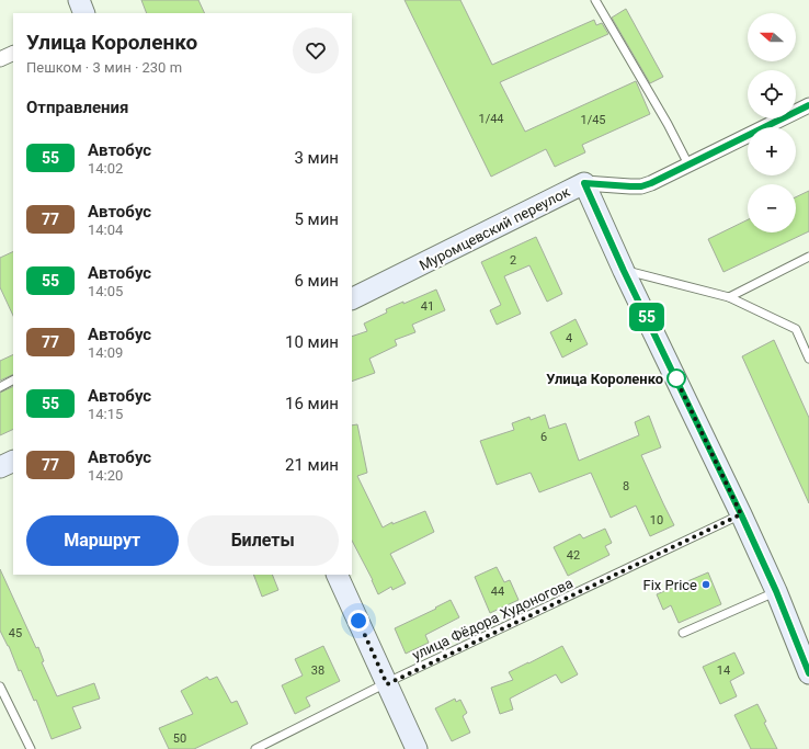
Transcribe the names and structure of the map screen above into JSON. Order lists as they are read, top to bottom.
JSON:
{
  "streets": {
    "main road": ["Муромцевский переулок"],
    "lane": ["улица Фёдора Худоногова"]
  },
  "places": ["Улица Короленко", "Fix Price"],
  "lines": ["bus line 55"],
  "house_numbers": [
    "1/44",
    "1/45",
    "2",
    "41",
    "4",
    "6",
    "8",
    "10",
    "42",
    "44",
    "45",
    "38",
    "14",
    "50"
  ],
  "north": "left",
  "page": {
    "on_map": "55",
    "map_buttons": ["+", "−"],
    "heading": [
      ["Улица Короленко", "Пешком · 3 мин · 230 m"],
      "Отправления"
    ],
    "list": [
      {
        "mark": "55",
        "name": "Автобус",
        "note": "14:02",
        "value": "3 мин"
      },
      {
        "mark": "77",
        "name": "Автобус",
        "note": "14:04",
        "value": "5 мин"
      },
      {
        "mark": "55",
        "name": "Автобус",
        "note": "14:05",
        "value": "6 мин"
      },
      {
        "mark": "77",
        "name": "Автобус",
        "note": "14:09",
        "value": "10 мин"
      },
      {
        "mark": "55",
        "name": "Автобус",
        "note": "14:15",
        "value": "16 мин"
      },
      {
        "mark": "77",
        "name": "Автобус",
        "note": "14:20",
        "value": "21 мин"
      }
    ],
    "buttons": ["Маршрут", "Билеты"]
  }
}
